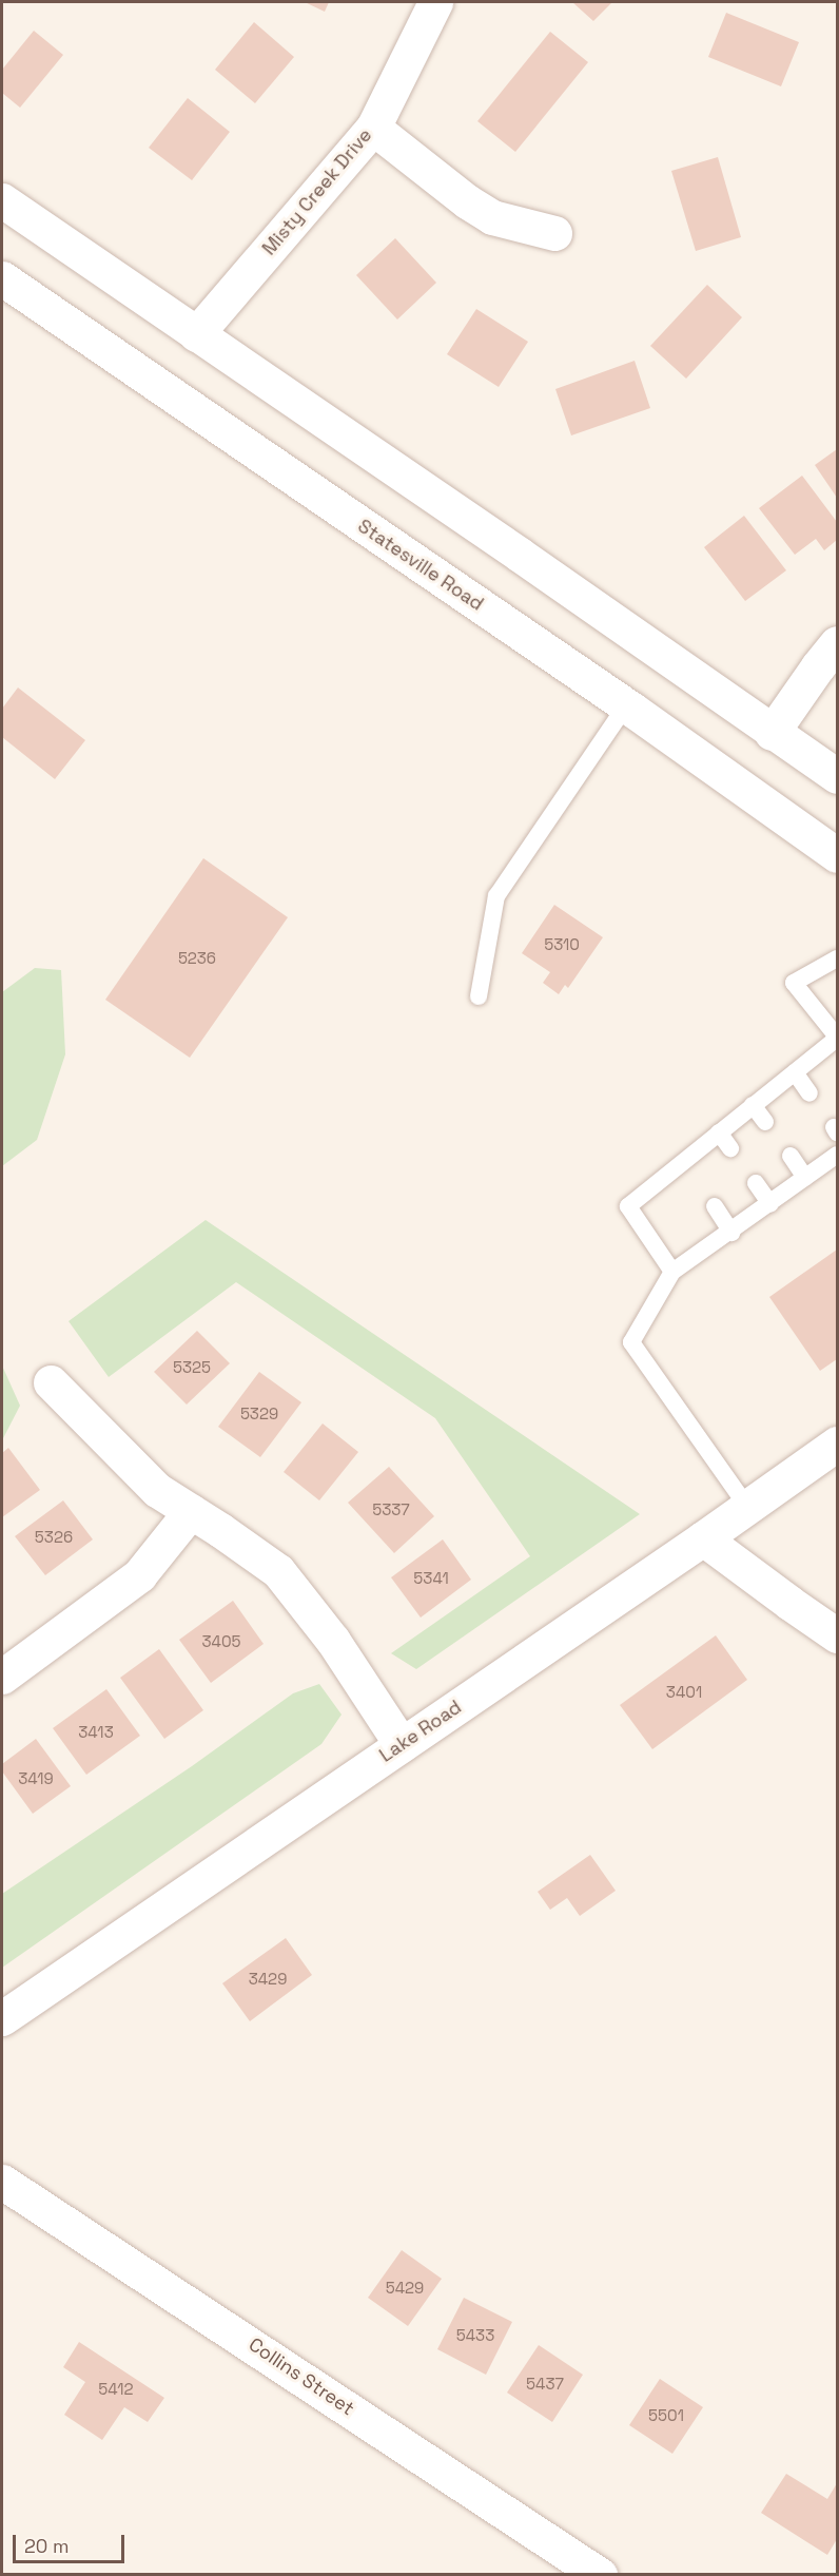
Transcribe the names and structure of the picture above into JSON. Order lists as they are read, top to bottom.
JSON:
{
  "streets": {
    "street": [
      "Misty Creek Drive",
      "Statesville Road",
      "Lake Road",
      "Collins Street"
    ]
  },
  "house_numbers": [
    "5310",
    "5236",
    "5325",
    "5329",
    "5337",
    "5326",
    "5341",
    "3405",
    "3401",
    "3413",
    "3419",
    "3429",
    "5429",
    "5433",
    "5437",
    "5412",
    "5501"
  ],
  "scale_bar": "20 m"
}
